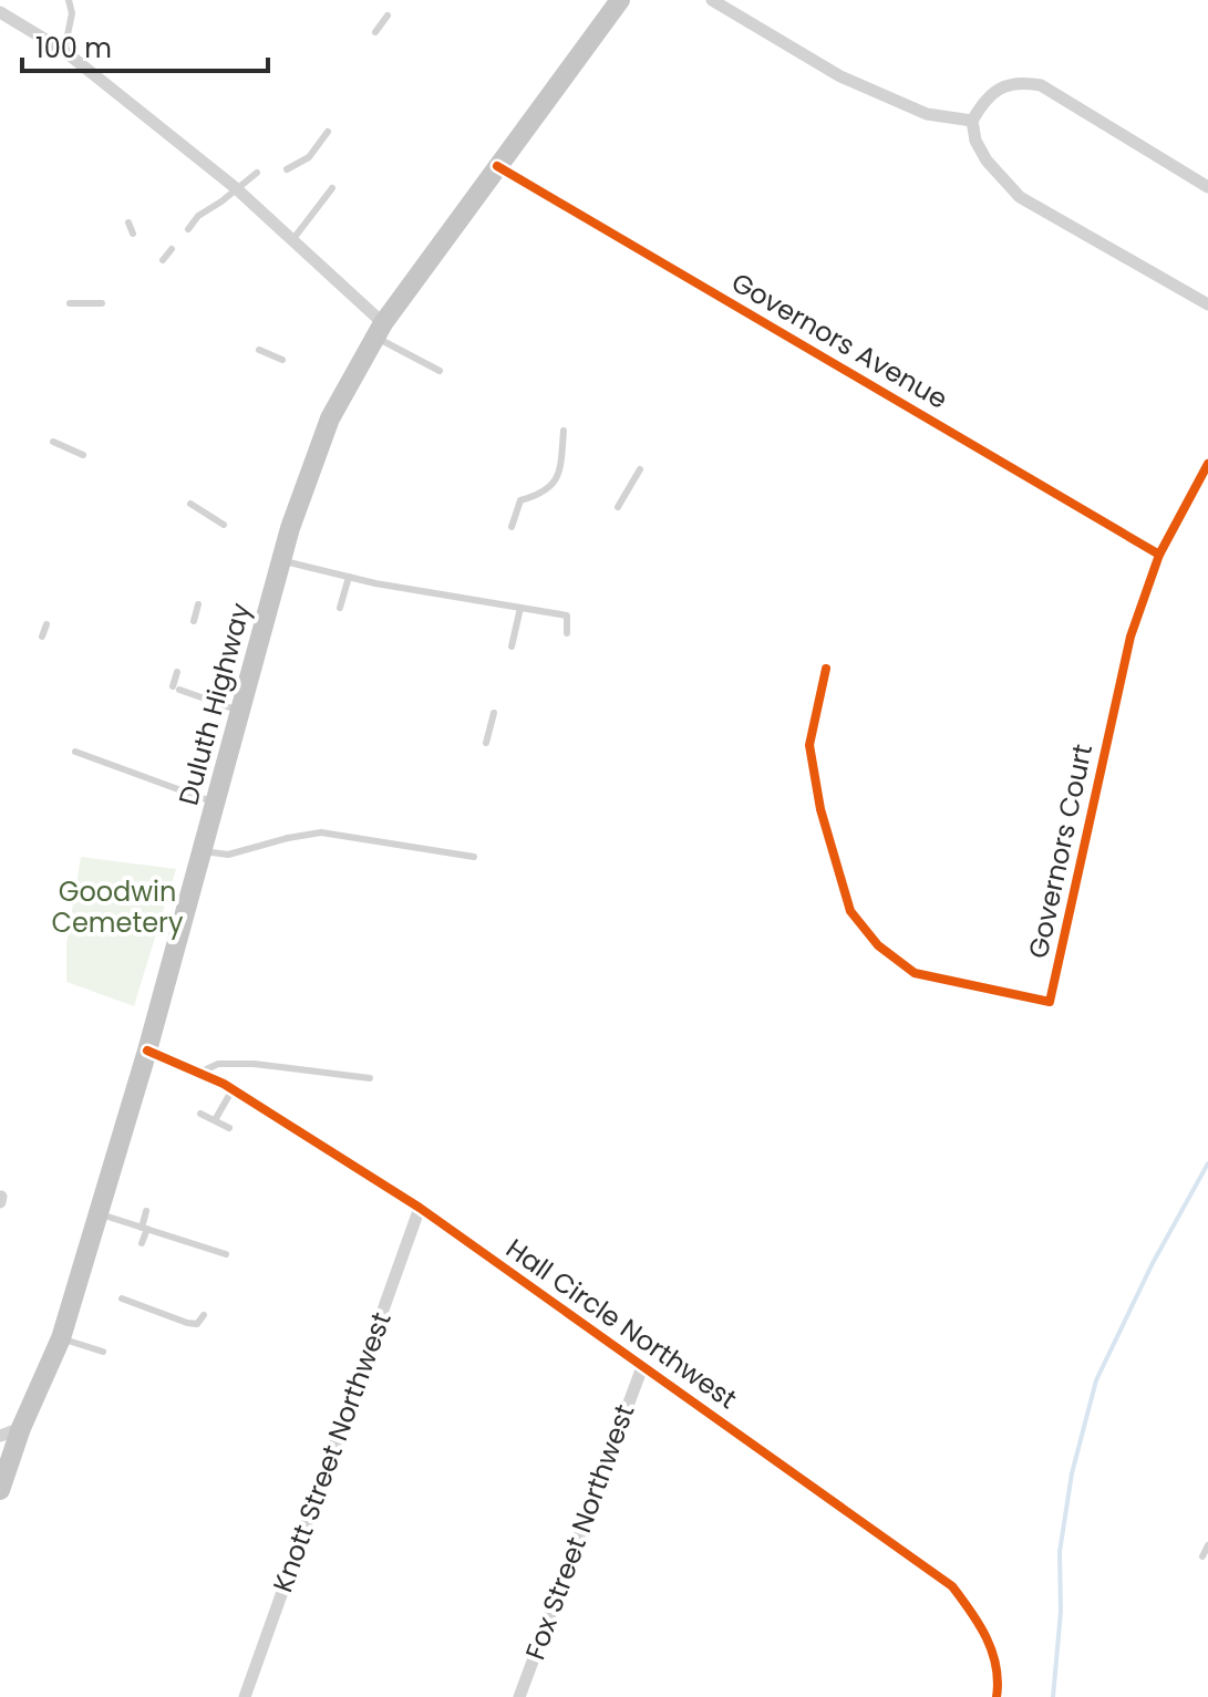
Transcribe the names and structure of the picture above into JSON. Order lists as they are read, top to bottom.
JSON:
{
  "streets": {
    "main road": ["Duluth Highway"],
    "street": [
      "Governors Avenue",
      "Governors Court",
      "Hall Circle Northwest",
      "Knott Street Northwest",
      "Fox Street Northwest"
    ]
  },
  "crossings": [
    ["Governors Avenue", "Duluth Highway"],
    ["Governors Avenue", "Governors Court"],
    ["Duluth Highway", "Hall Circle Northwest"],
    ["Hall Circle Northwest", "Knott Street Northwest"],
    ["Hall Circle Northwest", "Fox Street Northwest"]
  ],
  "parks": ["Goodwin Cemetery"],
  "scale_bar": "100 m"
}
